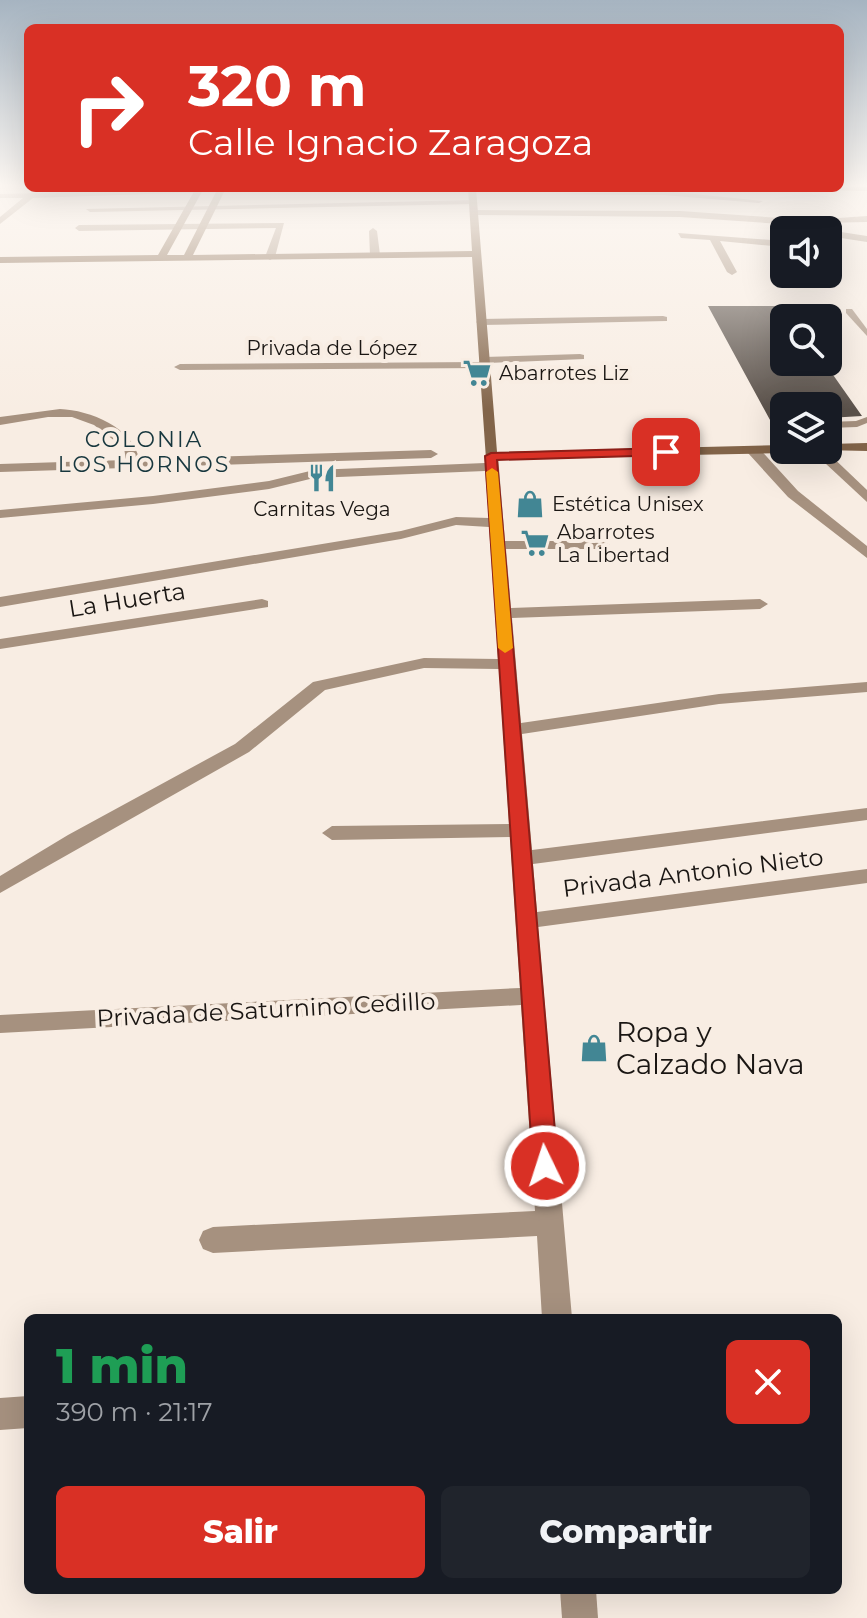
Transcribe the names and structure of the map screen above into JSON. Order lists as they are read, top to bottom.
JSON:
{
  "streets": {
    "street": [
      "Privada de López",
      "La Huerta",
      "Privada Antonio Nieto",
      "Privada de Saturnino Cedillo"
    ]
  },
  "districts": ["COLONIA LOS HORNOS"],
  "places": {
    "supermarket": ["Abarrotes Liz", "Abarrotes La Libertad"],
    "restaurant": ["Carnitas Vega"],
    "shop": ["Estética Unisex", "Ropa y Calzado Nava"]
  },
  "page": {
    "turn": ["320 m", "Calle Ignacio Zaragoza"],
    "heading": ["1 min", "390 m · 21:17"],
    "buttons": ["Salir", "Compartir"]
  }
}
